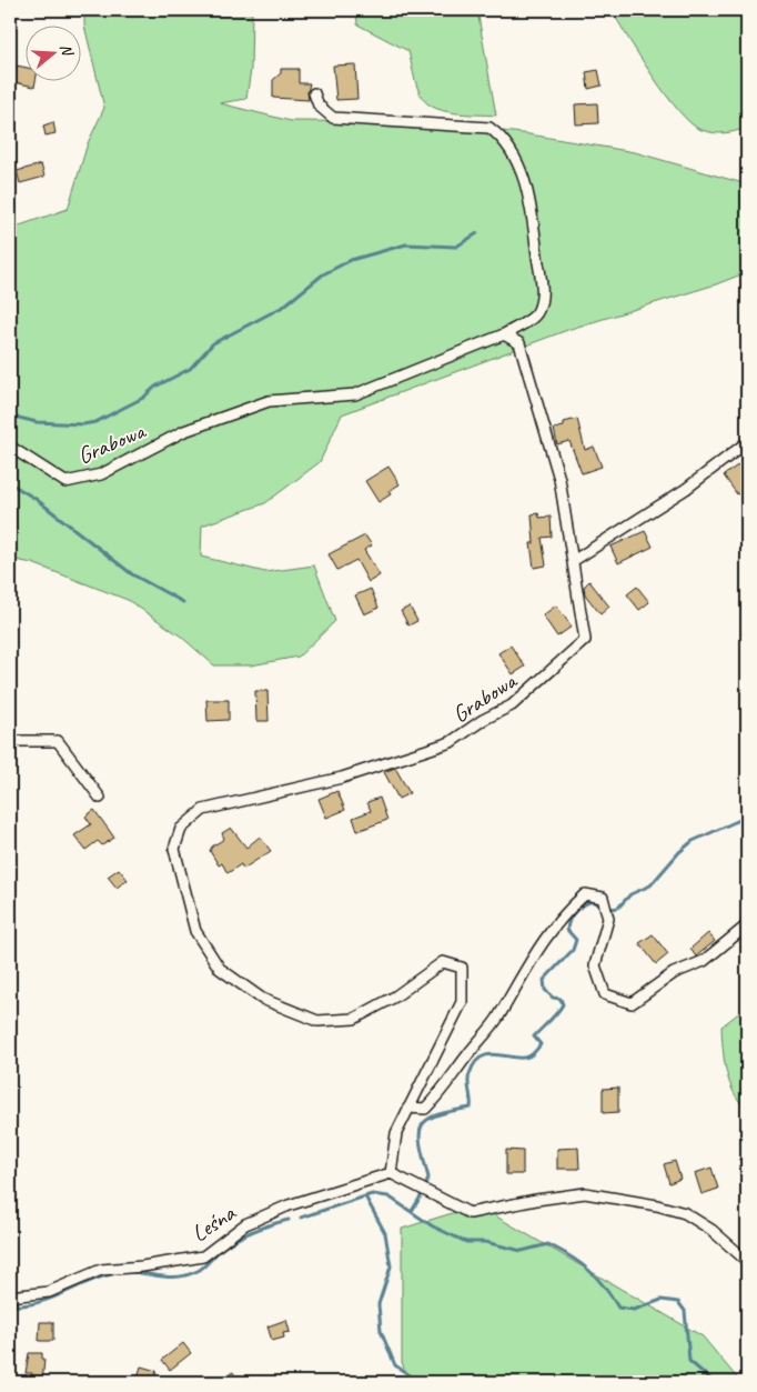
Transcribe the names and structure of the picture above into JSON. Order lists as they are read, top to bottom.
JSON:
{
  "streets": {
    "street": ["Grabowa", "Leśna"]
  },
  "crossings": [
    ["Grabowa", "Leśna"]
  ],
  "north": "right"
}
